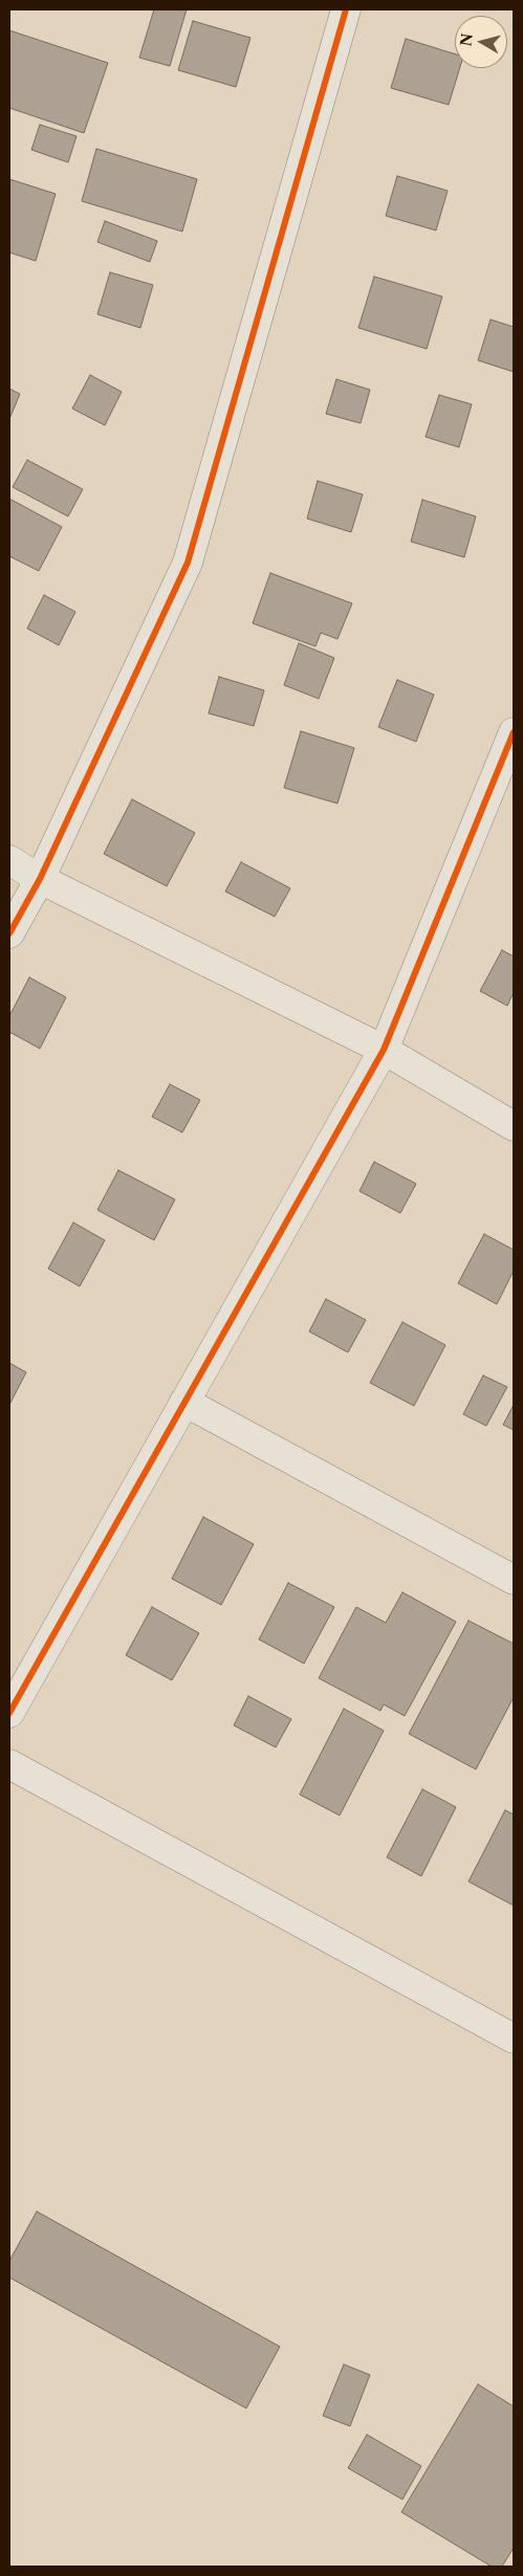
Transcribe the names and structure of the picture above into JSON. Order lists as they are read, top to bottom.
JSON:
{
  "north": "left"
}
